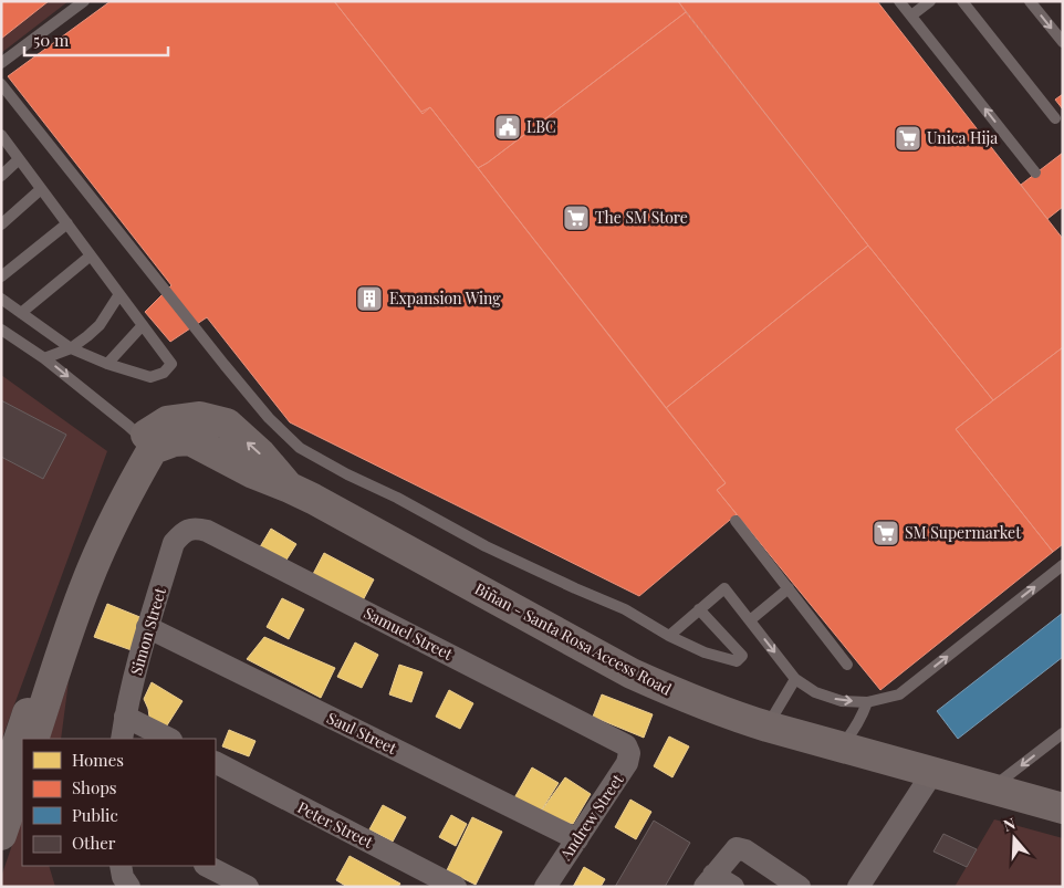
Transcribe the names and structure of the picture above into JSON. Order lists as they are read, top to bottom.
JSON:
{
  "streets": {
    "main road": ["Biñan - Santa Rosa Access Road"],
    "street": [
      "Simon Street",
      "Samuel Street",
      "Saul Street",
      "Andrew Street",
      "Peter Street"
    ]
  },
  "crossings": [
    ["Simon Street", "Samuel Street"],
    ["Simon Street", "Saul Street"],
    ["Samuel Street", "Andrew Street"],
    ["Saul Street", "Andrew Street"]
  ],
  "places": {
    "public building": ["LBC"],
    "supermarket": ["Unica Hija", "The SM Store", "SM Supermarket"],
    "building": ["Expansion Wing"]
  },
  "legend": [
    "Homes",
    "Shops",
    "Public",
    "Other"
  ],
  "scale_bar": "50 m",
  "north": "top"
}
